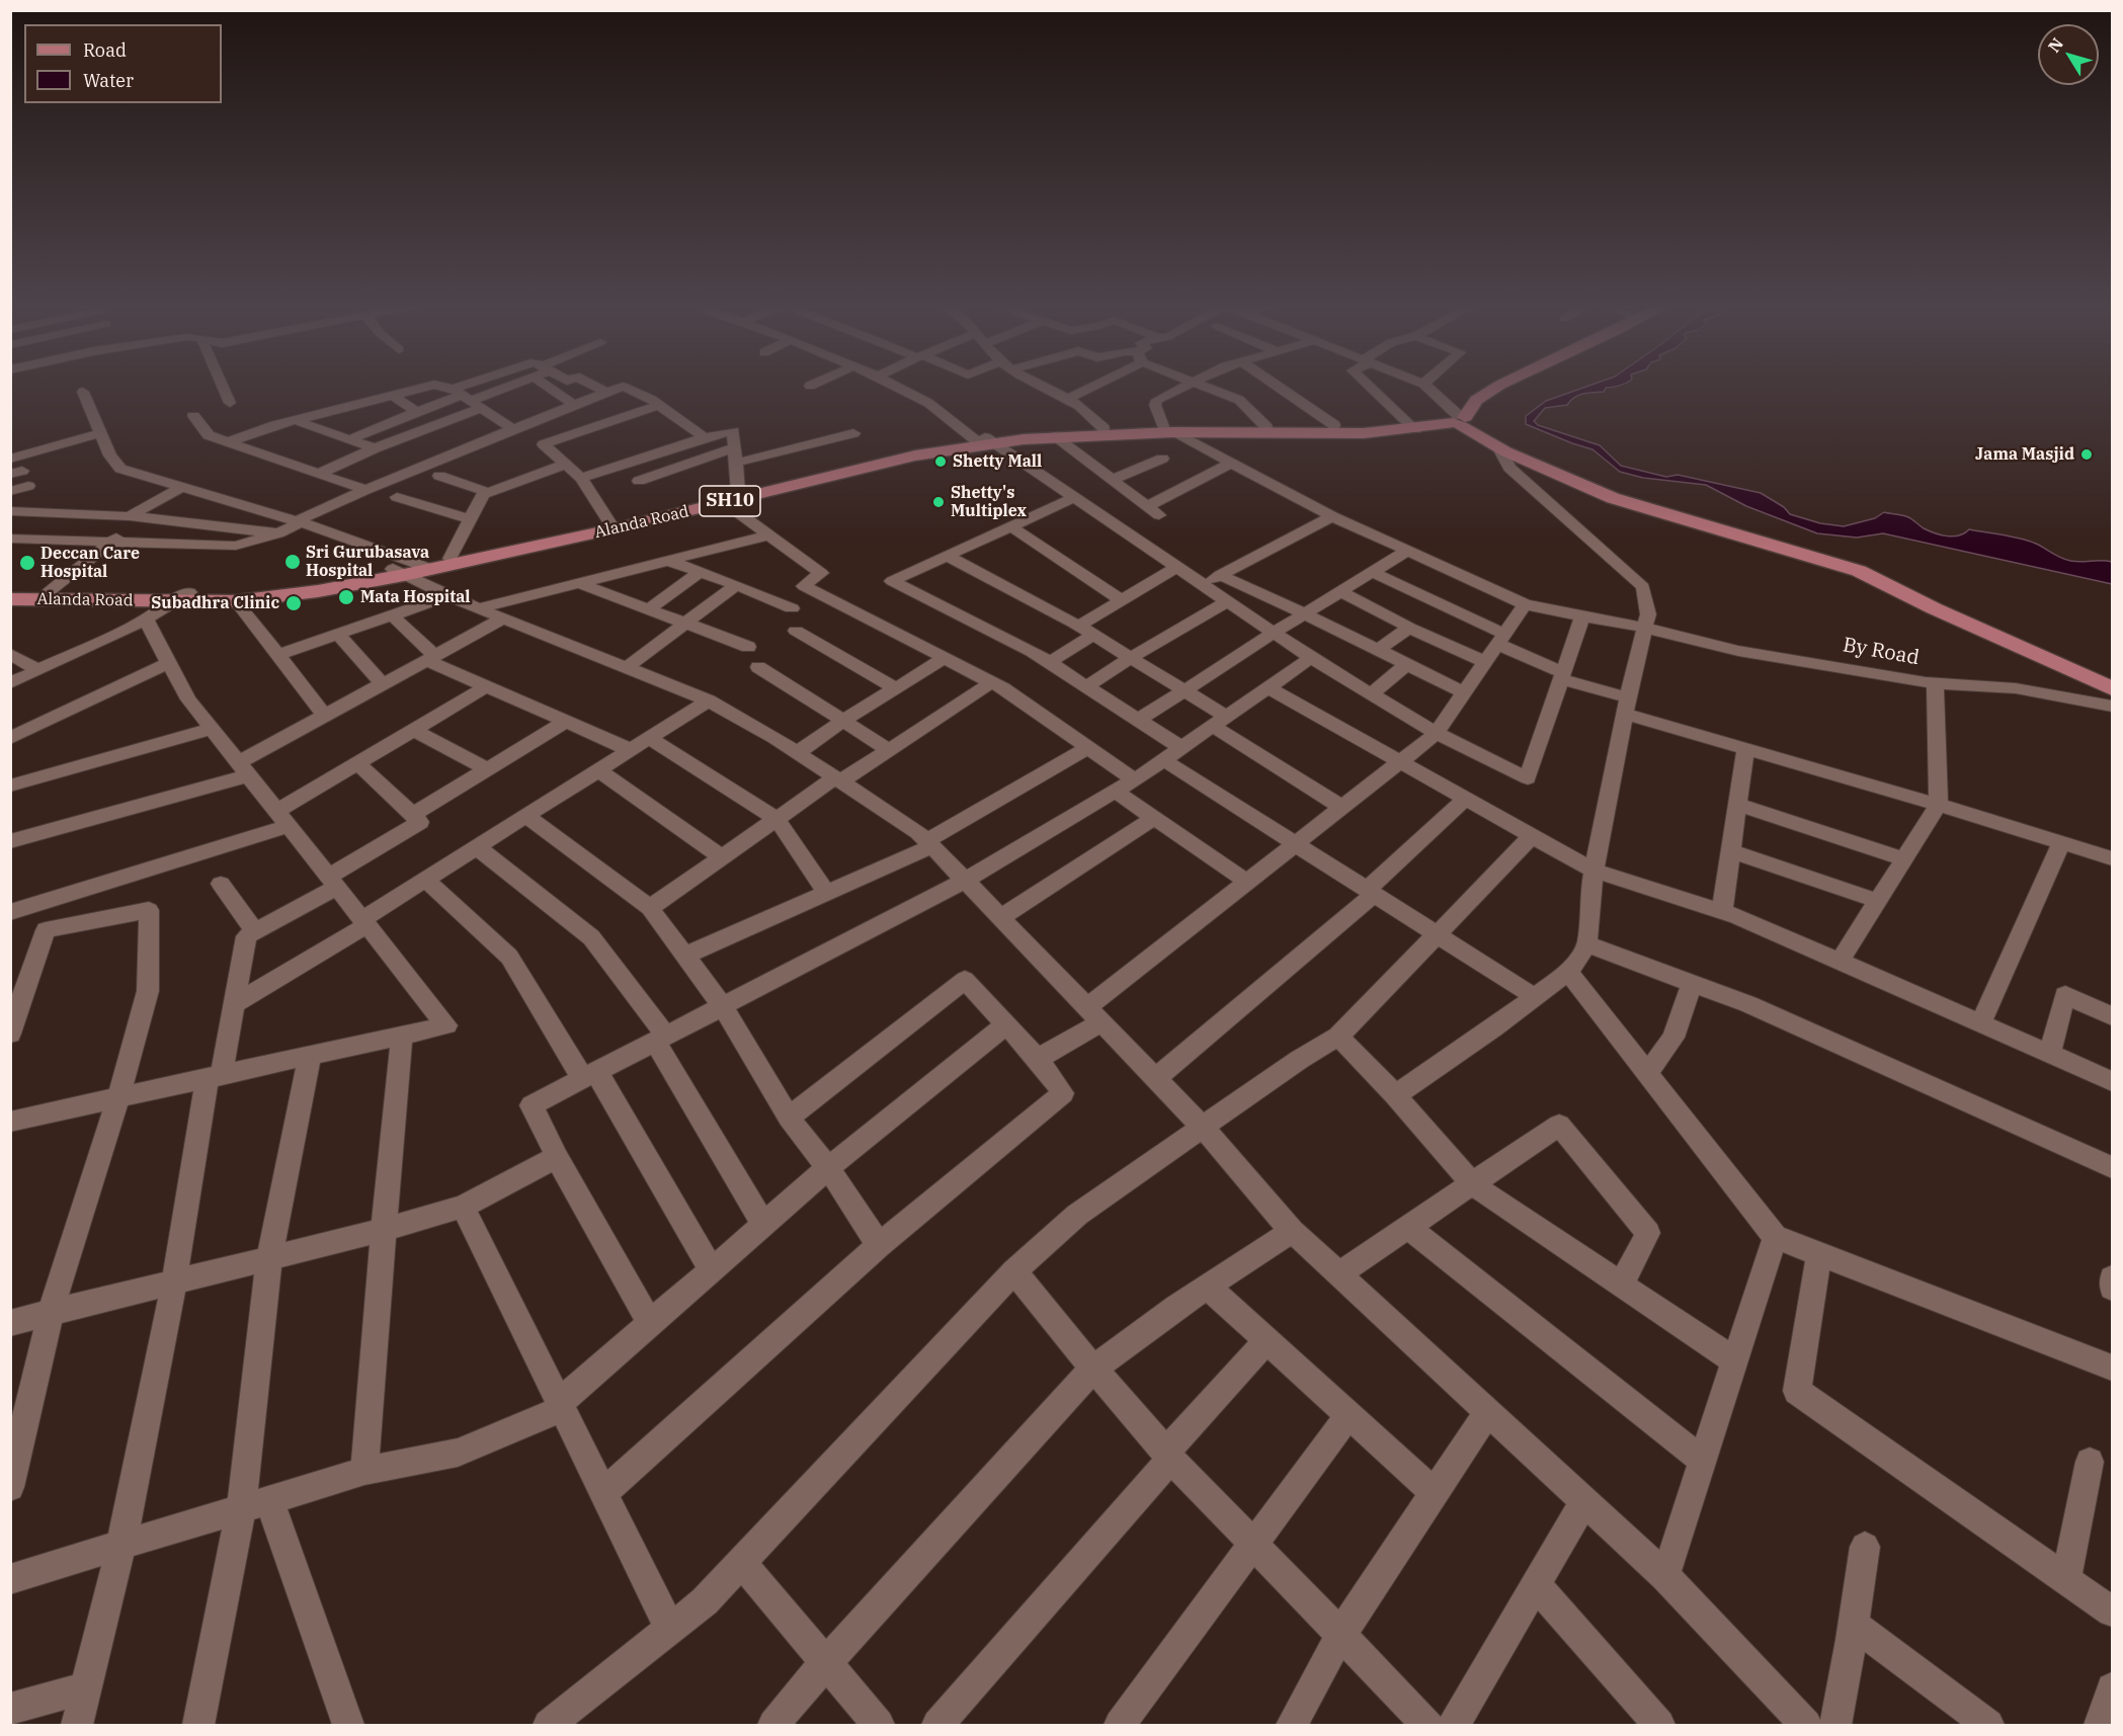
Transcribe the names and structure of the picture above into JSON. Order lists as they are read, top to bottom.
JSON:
{
  "streets": {
    "main road": ["SH10", "Alanda Road"],
    "street": ["By Road"]
  },
  "crossings": [
    ["Alanda Road", "By Road"]
  ],
  "places": [
    "Jama Masjid",
    "Shetty Mall",
    "Shetty's Multiplex",
    "Sri Gurubasava Hospital",
    "Deccan Care Hospital",
    "Mata Hospital",
    "Subadhra Clinic"
  ],
  "legend": ["Road", "Water"],
  "north": "top left"
}
